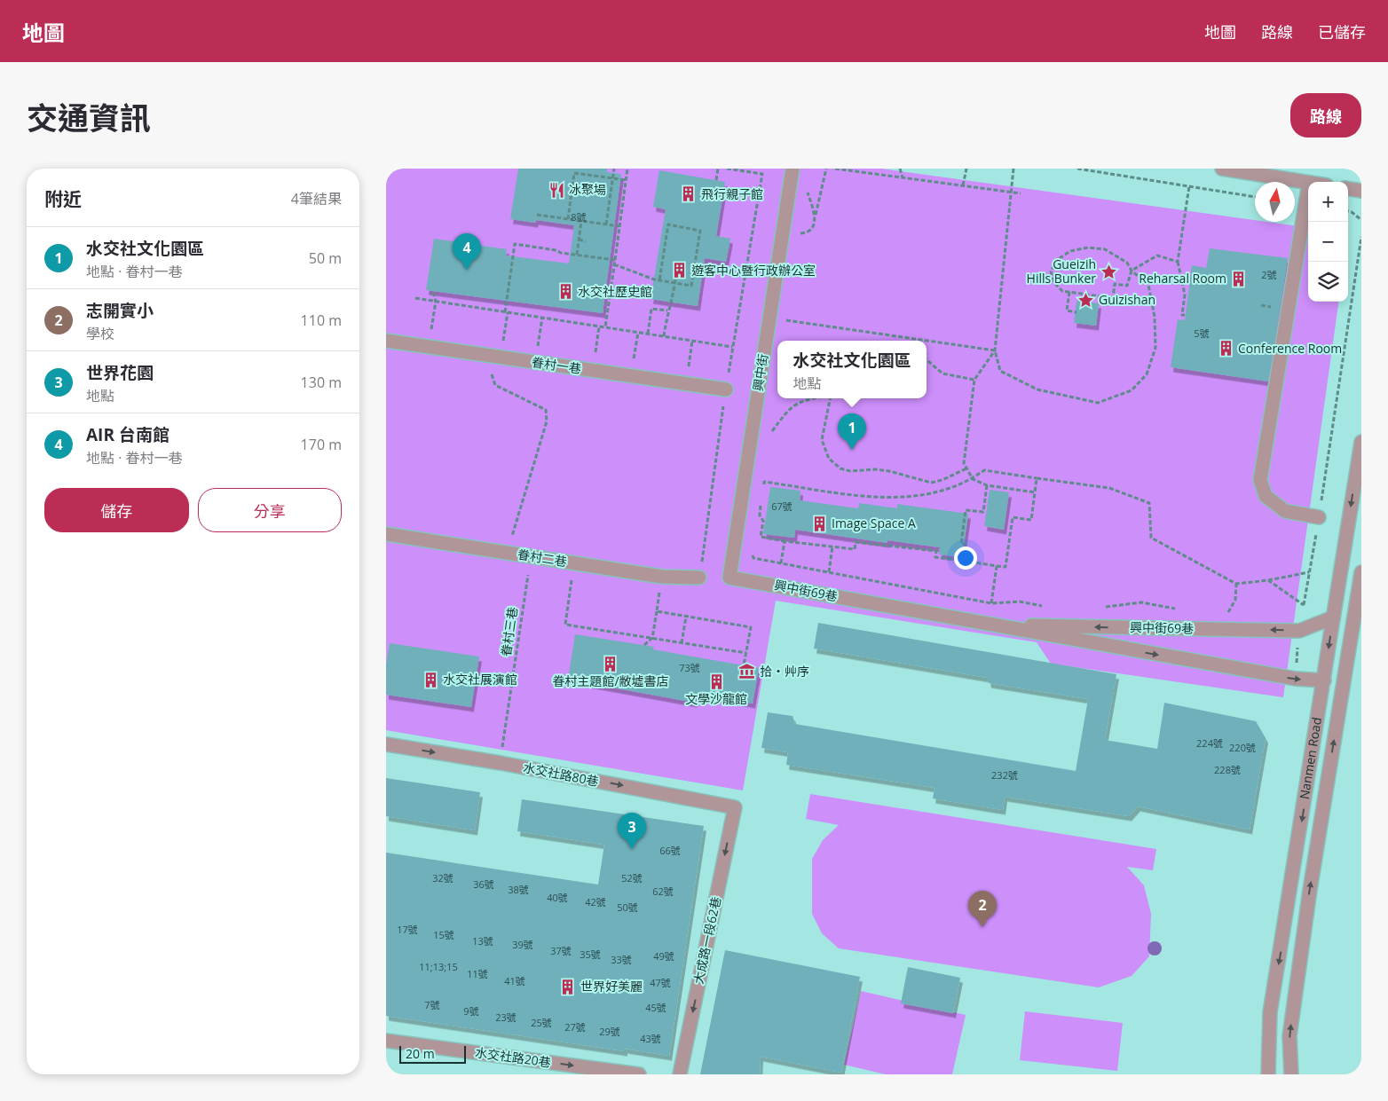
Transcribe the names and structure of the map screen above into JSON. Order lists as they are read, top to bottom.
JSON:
{
  "streets": {
    "street": [
      "眷村一巷",
      "興中街",
      "眷村二巷",
      "興中街69巷",
      "Nanmen Road",
      "水交社路80巷",
      "大成路一段62巷",
      "水交社路20巷"
    ],
    "path": ["眷村三巷"]
  },
  "crossings": [
    ["興中街", "興中街69巷"],
    ["眷村二巷", "眷村三巷"],
    ["興中街69巷", "Nanmen Road"],
    ["眷村三巷", "水交社路80巷"],
    ["水交社路80巷", "大成路一段62巷"]
  ],
  "one_way": ["水交社路80巷", "大成路一段62巷", "水交社路20巷"],
  "places": {
    "restaurant": ["冰聚場"],
    "building": [
      "飛行親子館",
      "遊客中心暨行政辦公室",
      "Reharsal Room",
      "水交社歷史館",
      "Conference Room",
      "Image Space A",
      "眷村主題館/敝墟書店",
      "水交社展演館",
      "文學沙龍館",
      "世界好美麗"
    ],
    "place": ["Gueizih Hills Bunker", "Guizishan"],
    "museum": ["拾・艸序"]
  },
  "house_numbers": [
    "8號",
    "2號",
    "5號",
    "67號",
    "73號",
    "224號",
    "220號",
    "228號",
    "232號",
    "66號",
    "32號",
    "52號",
    "36號",
    "38號",
    "62號",
    "40號",
    "42號",
    "50號",
    "17號",
    "15號",
    "13號",
    "39號",
    "37號",
    "35號",
    "49號",
    "33號",
    "11;13;15",
    "11號",
    "41號",
    "47號",
    "7號",
    "45號",
    "9號",
    "23號",
    "25號",
    "27號",
    "29號",
    "43號"
  ],
  "scale_bar": "20 m",
  "north": "top",
  "page": {
    "header": "地圖",
    "nav": ["地圖", "路線", "已儲存"],
    "title": "交通資訊",
    "buttons": [
      "路線",
      ["儲存", "分享"]
    ],
    "heading": ["附近", "4筆結果"],
    "map_buttons": ["+", "−"],
    "list": [
      {
        "mark": "1",
        "name": "水交社文化園區",
        "note": "地點 · 眷村一巷",
        "value": "50 m"
      },
      {
        "mark": "2",
        "name": "志開實小",
        "note": "學校",
        "value": "110 m"
      },
      {
        "mark": "3",
        "name": "世界花園",
        "note": "地點",
        "value": "130 m"
      },
      {
        "mark": "4",
        "name": "AIR 台南館",
        "note": "地點 · 眷村一巷",
        "value": "170 m"
      }
    ],
    "pins": [
      "4",
      "1",
      "3",
      "2"
    ],
    "popup": ["水交社文化園區", "地點"],
    "scale": "20 m"
  }
}
